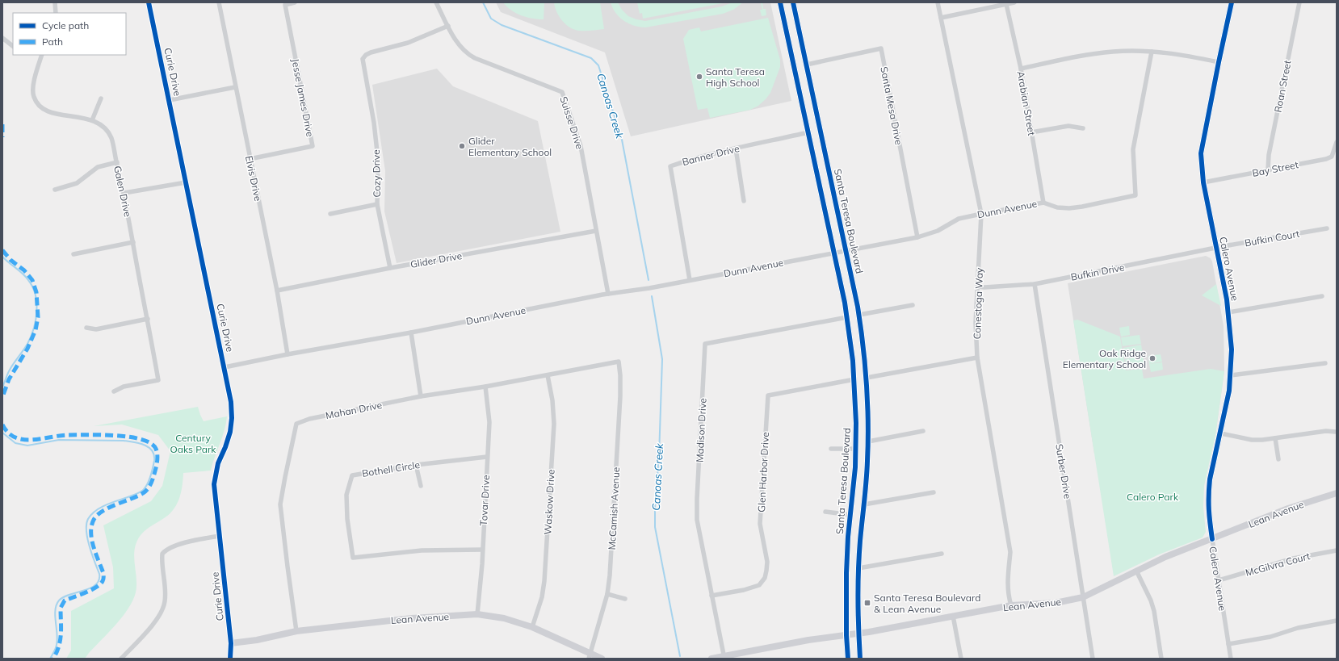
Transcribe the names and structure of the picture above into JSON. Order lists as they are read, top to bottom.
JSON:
{
  "streets": {
    "street": [
      "Curie Drive",
      "Roan Street",
      "Jesse James Drive",
      "Arabian Street",
      "Santa Mesa Drive",
      "Suisse Drive",
      "Banner Drive",
      "Bay Street",
      "Cozy Drive",
      "Elvis Drive",
      "Galen Drive",
      "Dunn Avenue",
      "Santa Teresa Boulevard",
      "Bufkin Court",
      "Glider Drive",
      "Calero Avenue",
      "Bufkin Drive",
      "Conestoga Way",
      "Mahan Drive",
      "Madison Drive",
      "Bothell Circle",
      "Surber Drive",
      "Glen Harbor Drive",
      "Tovar Drive",
      "Waskow Drive",
      "McCamish Avenue",
      "Lean Avenue",
      "McGilvra Court"
    ]
  },
  "crossings": [
    ["Curie Drive", "Dunn Avenue"],
    ["Curie Drive", "Lean Avenue"],
    ["Roan Street", "Bay Street"],
    ["Jesse James Drive", "Elvis Drive"],
    ["Arabian Street", "Dunn Avenue"],
    ["Santa Mesa Drive", "Dunn Avenue"],
    ["Santa Mesa Drive", "Santa Teresa Boulevard"],
    ["Suisse Drive", "Cozy Drive"],
    ["Suisse Drive", "Dunn Avenue"],
    ["Suisse Drive", "Glider Drive"],
    ["Banner Drive", "Dunn Avenue"],
    ["Banner Drive", "Santa Teresa Boulevard"],
    ["Bay Street", "Calero Avenue"],
    ["Cozy Drive", "Glider Drive"],
    ["Elvis Drive", "Dunn Avenue"],
    ["Elvis Drive", "Glider Drive"],
    ["Dunn Avenue", "Santa Teresa Boulevard"],
    ["Dunn Avenue", "Conestoga Way"],
    ["Santa Teresa Boulevard", "Madison Drive"],
    ["Santa Teresa Boulevard", "Glen Harbor Drive"],
    ["Santa Teresa Boulevard", "Lean Avenue"],
    ["Bufkin Court", "Calero Avenue"],
    ["Bufkin Court", "Bufkin Drive"],
    ["Calero Avenue", "Bufkin Drive"],
    ["Calero Avenue", "Lean Avenue"],
    ["Calero Avenue", "McGilvra Court"],
    ["Bufkin Drive", "Conestoga Way"],
    ["Bufkin Drive", "Surber Drive"],
    ["Conestoga Way", "Lean Avenue"],
    ["Mahan Drive", "Tovar Drive"],
    ["Mahan Drive", "Waskow Drive"],
    ["Mahan Drive", "McCamish Avenue"],
    ["Mahan Drive", "Lean Avenue"],
    ["Madison Drive", "Glen Harbor Drive"],
    ["Madison Drive", "Lean Avenue"],
    ["Bothell Circle", "Tovar Drive"],
    ["Surber Drive", "Lean Avenue"],
    ["Tovar Drive", "Lean Avenue"],
    ["Waskow Drive", "Lean Avenue"],
    ["McCamish Avenue", "Lean Avenue"]
  ],
  "water": ["Canoas Creek"],
  "parks": ["Century Oaks Park", "Calero Park"],
  "places": {
    "other": ["Santa Teresa High School", "Glider Elementary School", "Oak Ridge Elementary School"],
    "transit": ["Santa Teresa Boulevard & Lean Avenue"]
  },
  "legend": ["Cycle path", "Path"]
}
